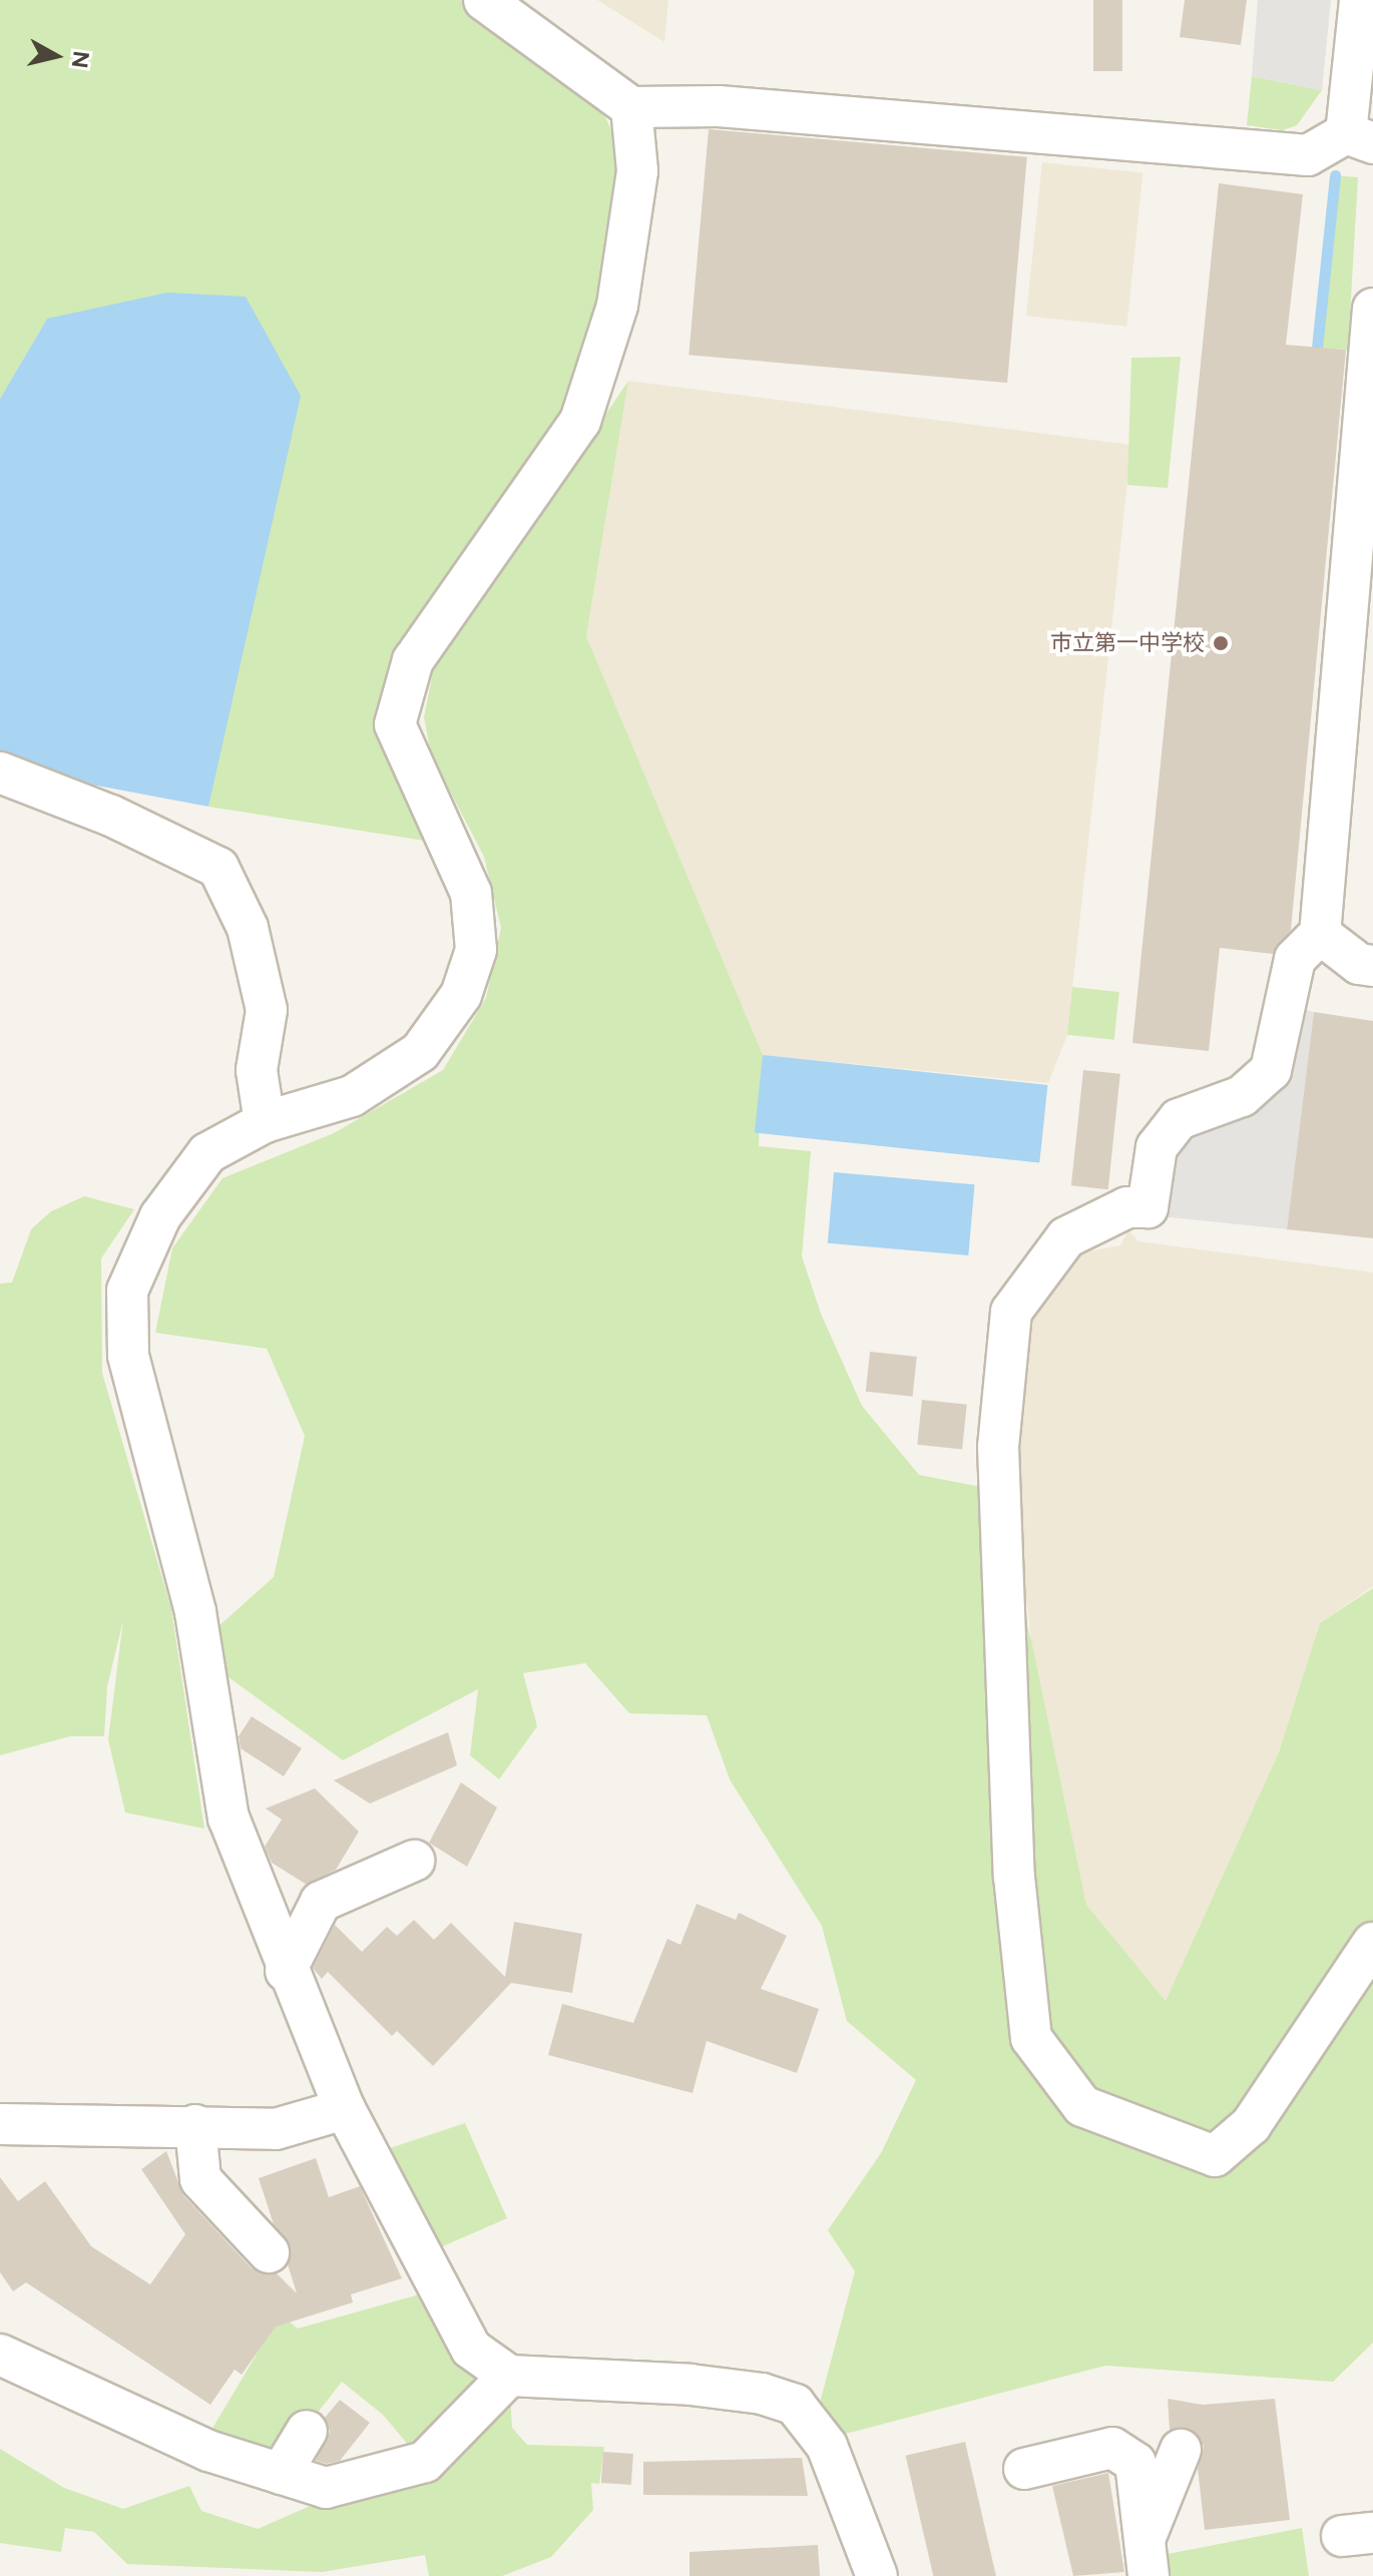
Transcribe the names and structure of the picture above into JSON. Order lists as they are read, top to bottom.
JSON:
{
  "places": ["市立第一中学校"],
  "north": "right"
}
